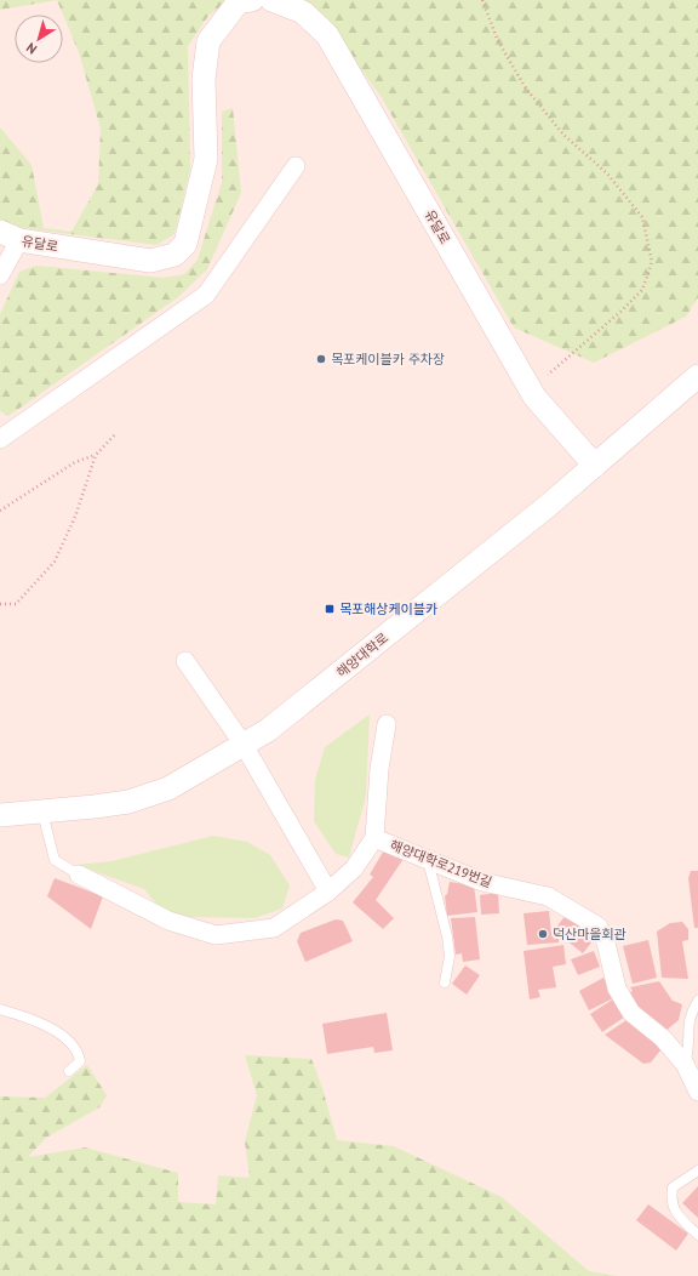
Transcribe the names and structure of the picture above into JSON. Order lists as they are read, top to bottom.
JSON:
{
  "streets": {
    "street": ["유달로", "해양대학로", "해양대학로219번길"]
  },
  "crossings": [
    ["유달로", "해양대학로"]
  ],
  "places": {
    "other": ["목포케이블카 주차장", "덕산마을회관"],
    "transit": ["목포해상케이블카"]
  },
  "north": "bottom left"
}
